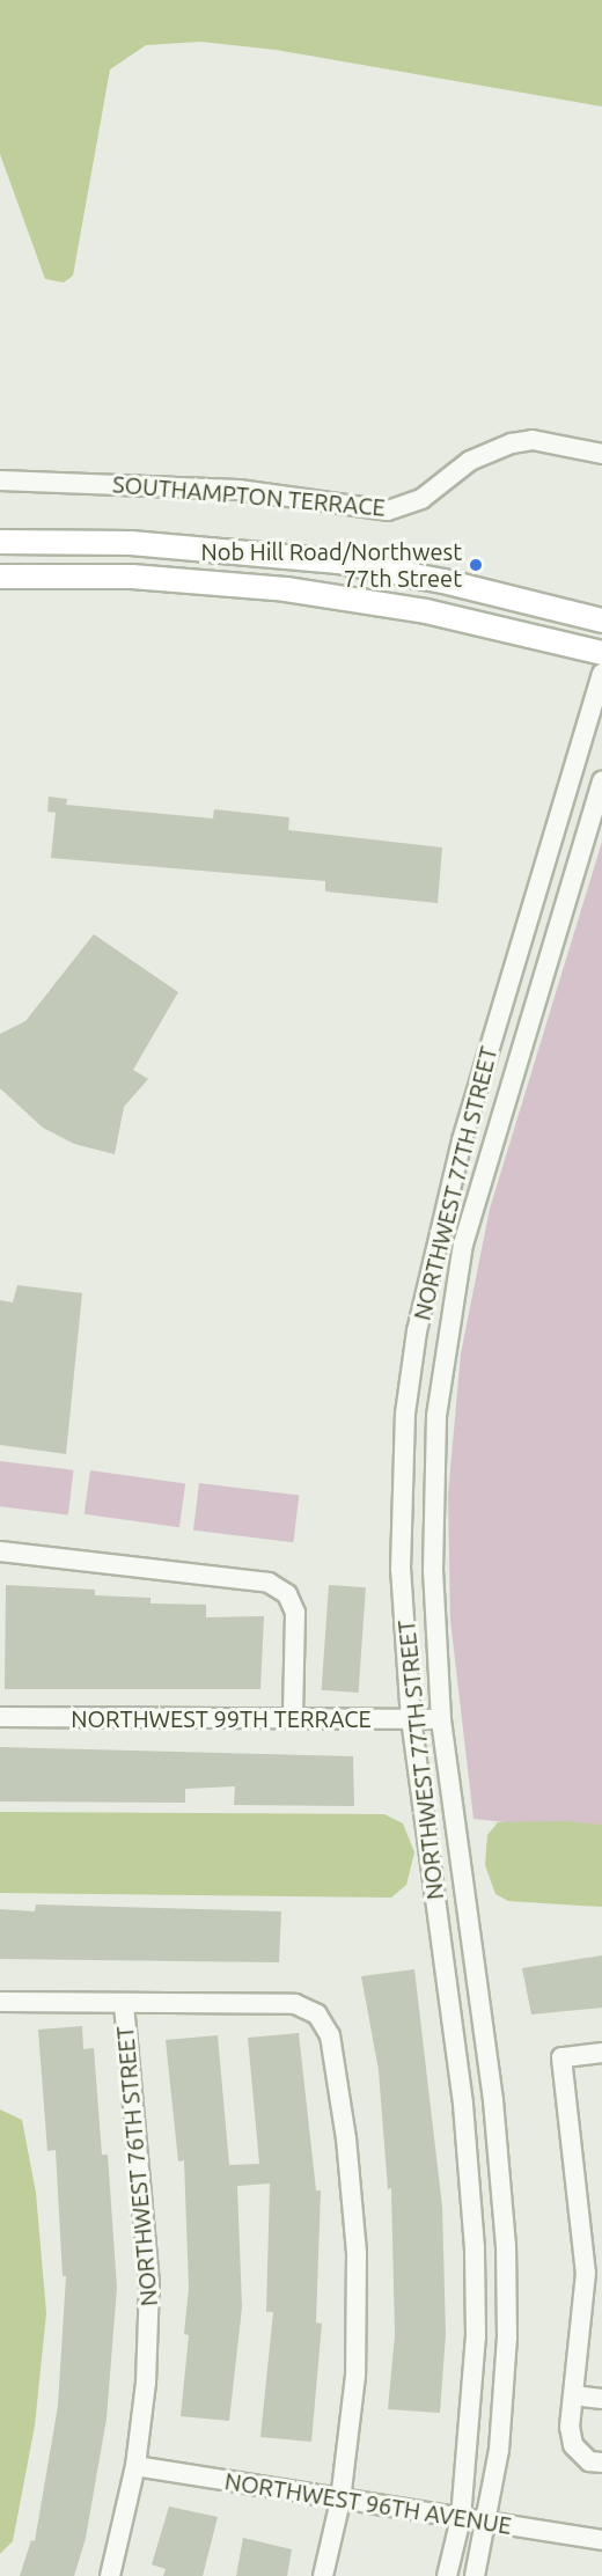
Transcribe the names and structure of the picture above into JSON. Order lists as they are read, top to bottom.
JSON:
{
  "streets": {
    "street": [
      "SOUTHAMPTON TERRACE",
      "NORTHWEST 77TH STREET",
      "NORTHWEST 99TH TERRACE",
      "NORTHWEST 76TH STREET",
      "NORTHWEST 96TH AVENUE"
    ]
  },
  "crossings": [
    ["NORTHWEST 77TH STREET", "NORTHWEST 99TH TERRACE"],
    ["NORTHWEST 77TH STREET", "NORTHWEST 96TH AVENUE"],
    ["NORTHWEST 76TH STREET", "NORTHWEST 96TH AVENUE"]
  ],
  "places": ["Nob Hill Road/Northwest 77th Street"]
}
